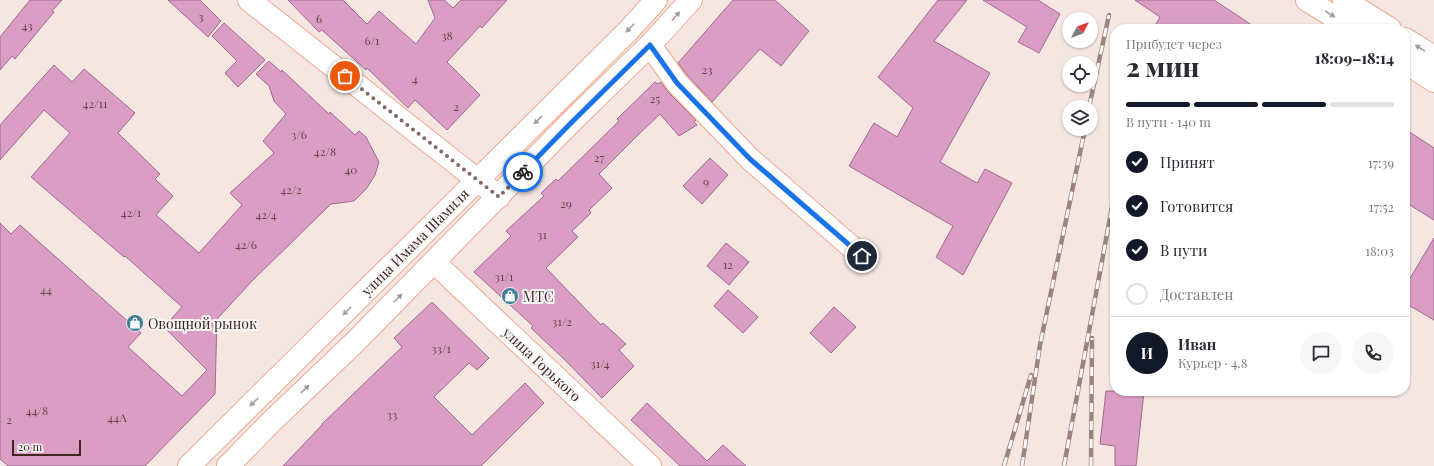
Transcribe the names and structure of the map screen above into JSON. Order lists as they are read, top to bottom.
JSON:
{
  "streets": {
    "main road": ["улица Имама Шамиля", "улица Горького"]
  },
  "crossings": [
    ["улица Имама Шамиля", "улица Горького"]
  ],
  "places": {
    "shop": ["МТС", "Овощной рынок"]
  },
  "house_numbers": [
    "3",
    "6",
    "43",
    "38",
    "6/1",
    "23",
    "4",
    "25",
    "42/11",
    "2",
    "3/6",
    "42/8",
    "27",
    "40",
    "9",
    "42/2",
    "29",
    "42/1",
    "42/4",
    "31",
    "42/6",
    "12",
    "31/1",
    "44",
    "31/2",
    "33/1",
    "31/4",
    "44/8",
    "33",
    "44А",
    "2"
  ],
  "scale_bar": "20 m",
  "north": "top right",
  "page": {
    "heading": ["2 мин", "Прибудет через", "18:09–18:14"],
    "panel": ["Иван", "Курьер · 4.8"],
    "bar": "В пути · 140 m",
    "list": [
      ["Принят", "17:39"],
      ["Готовится", "17:52"],
      ["В пути", "18:03"],
      "Доставлен"
    ],
    "round": "И",
    "scale": "20 m"
  }
}
